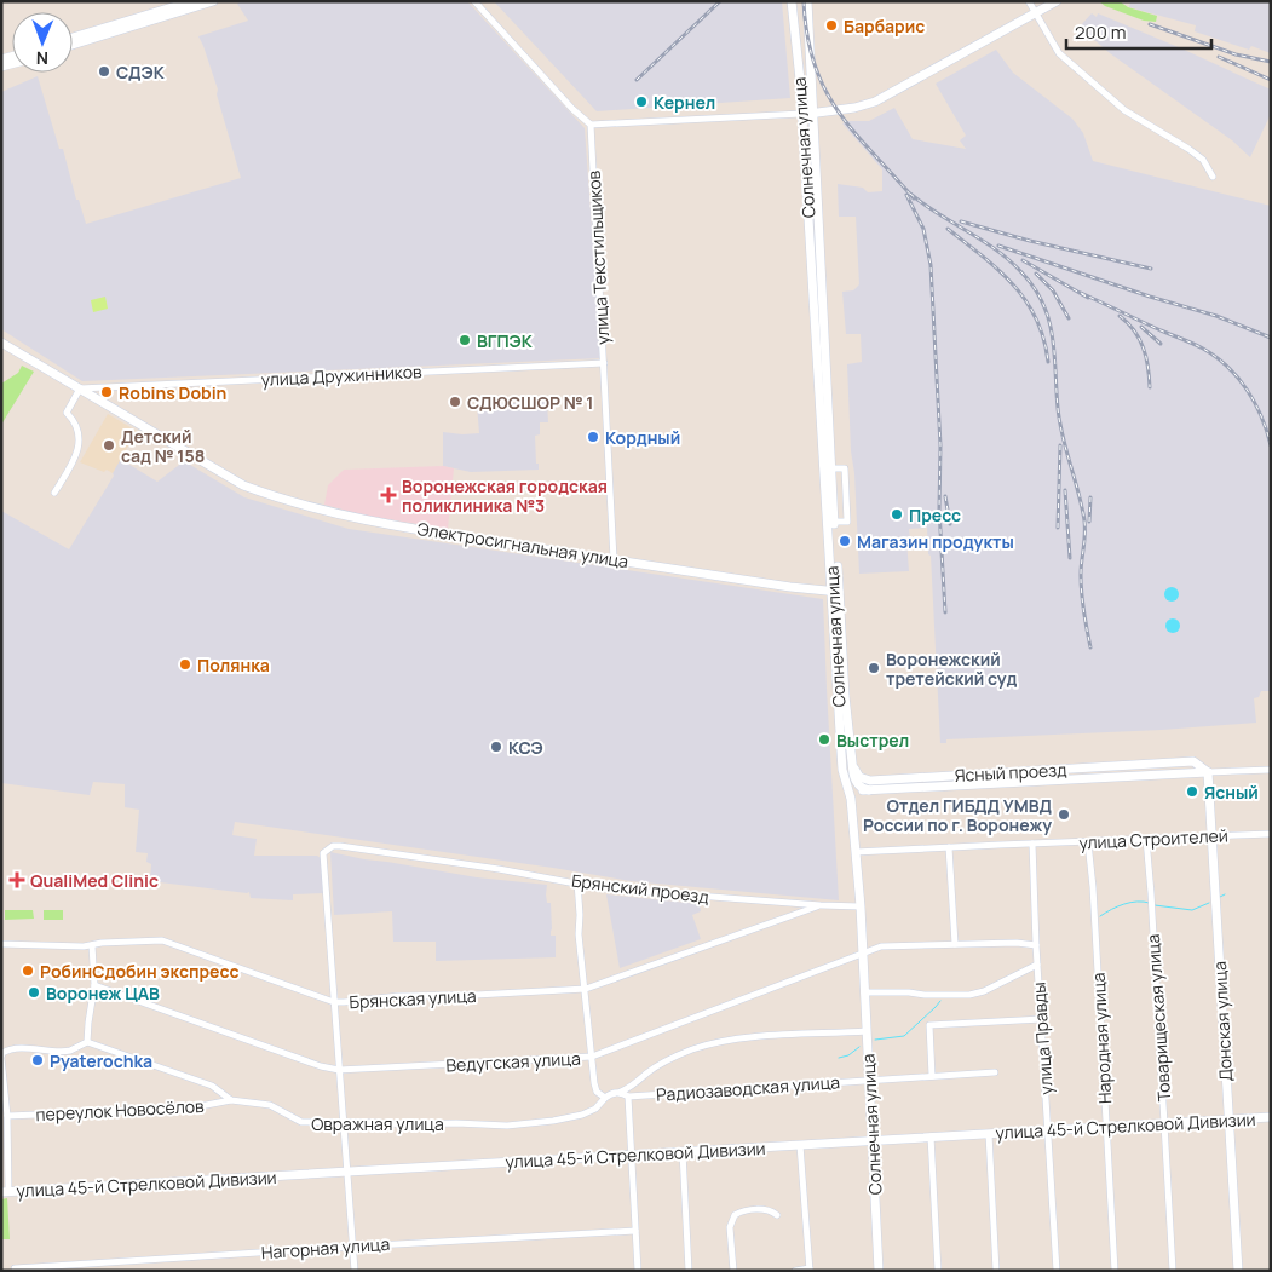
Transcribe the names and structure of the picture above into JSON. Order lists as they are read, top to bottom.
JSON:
{
  "streets": {
    "main road": [
      "Солнечная улица",
      "Электросигнальная улица",
      "Ясный проезд",
      "Донская улица",
      "улица 45-й Стрелковой Дивизии"
    ],
    "street": [
      "улица Текстильщиков",
      "улица Дружинников",
      "улица Строителей",
      "Брянский проезд",
      "Брянская улица",
      "Товарищеская улица",
      "улица Правды",
      "Народная улица",
      "Ведугская улица",
      "Радиозаводская улица",
      "переулок Новосёлов",
      "Овражная улица",
      "Нагорная улица"
    ]
  },
  "crossings": [
    ["Солнечная улица", "Электросигнальная улица"],
    ["Солнечная улица", "Ясный проезд"],
    ["Солнечная улица", "улица Строителей"],
    ["Солнечная улица", "Брянский проезд"],
    ["Солнечная улица", "Ведугская улица"],
    ["Солнечная улица", "Радиозаводская улица"],
    ["Солнечная улица", "Овражная улица"],
    ["Солнечная улица", "улица 45-й Стрелковой Дивизии"],
    ["улица Текстильщиков", "улица Дружинников"],
    ["улица Текстильщиков", "Электросигнальная улица"],
    ["улица Дружинников", "Электросигнальная улица"],
    ["Ясный проезд", "Донская улица"],
    ["улица Строителей", "Товарищеская улица"],
    ["улица Строителей", "Донская улица"],
    ["улица Строителей", "улица Правды"],
    ["улица Строителей", "Народная улица"],
    ["Брянский проезд", "Брянская улица"],
    ["Товарищеская улица", "улица 45-й Стрелковой Дивизии"],
    ["Донская улица", "улица 45-й Стрелковой Дивизии"],
    ["улица Правды", "Ведугская улица"],
    ["улица Правды", "улица 45-й Стрелковой Дивизии"],
    ["Народная улица", "улица 45-й Стрелковой Дивизии"],
    ["переулок Новосёлов", "Овражная улица"]
  ],
  "places": {
    "other": [
      "Барбарис",
      "СДЭК",
      "Кернел",
      "ВГПЭК",
      "Robins Dobin",
      "СДЮСШОР № 1",
      "Кордный",
      "Детский сад № 158",
      "Пресс",
      "Магазин продукты",
      "Полянка",
      "Воронежский третейский суд",
      "Выстрел",
      "КСЭ",
      "Ясный",
      "Отдел ГИБДД УМВД России по г. Воронежу",
      "РобинСдобин экспресс",
      "Воронеж ЦАВ",
      "Pyaterochka"
    ],
    "health": ["Воронежская городская поликлиника №3", "QualiMed Clinic"]
  },
  "scale_bar": "200 m",
  "north": "bottom"
}
